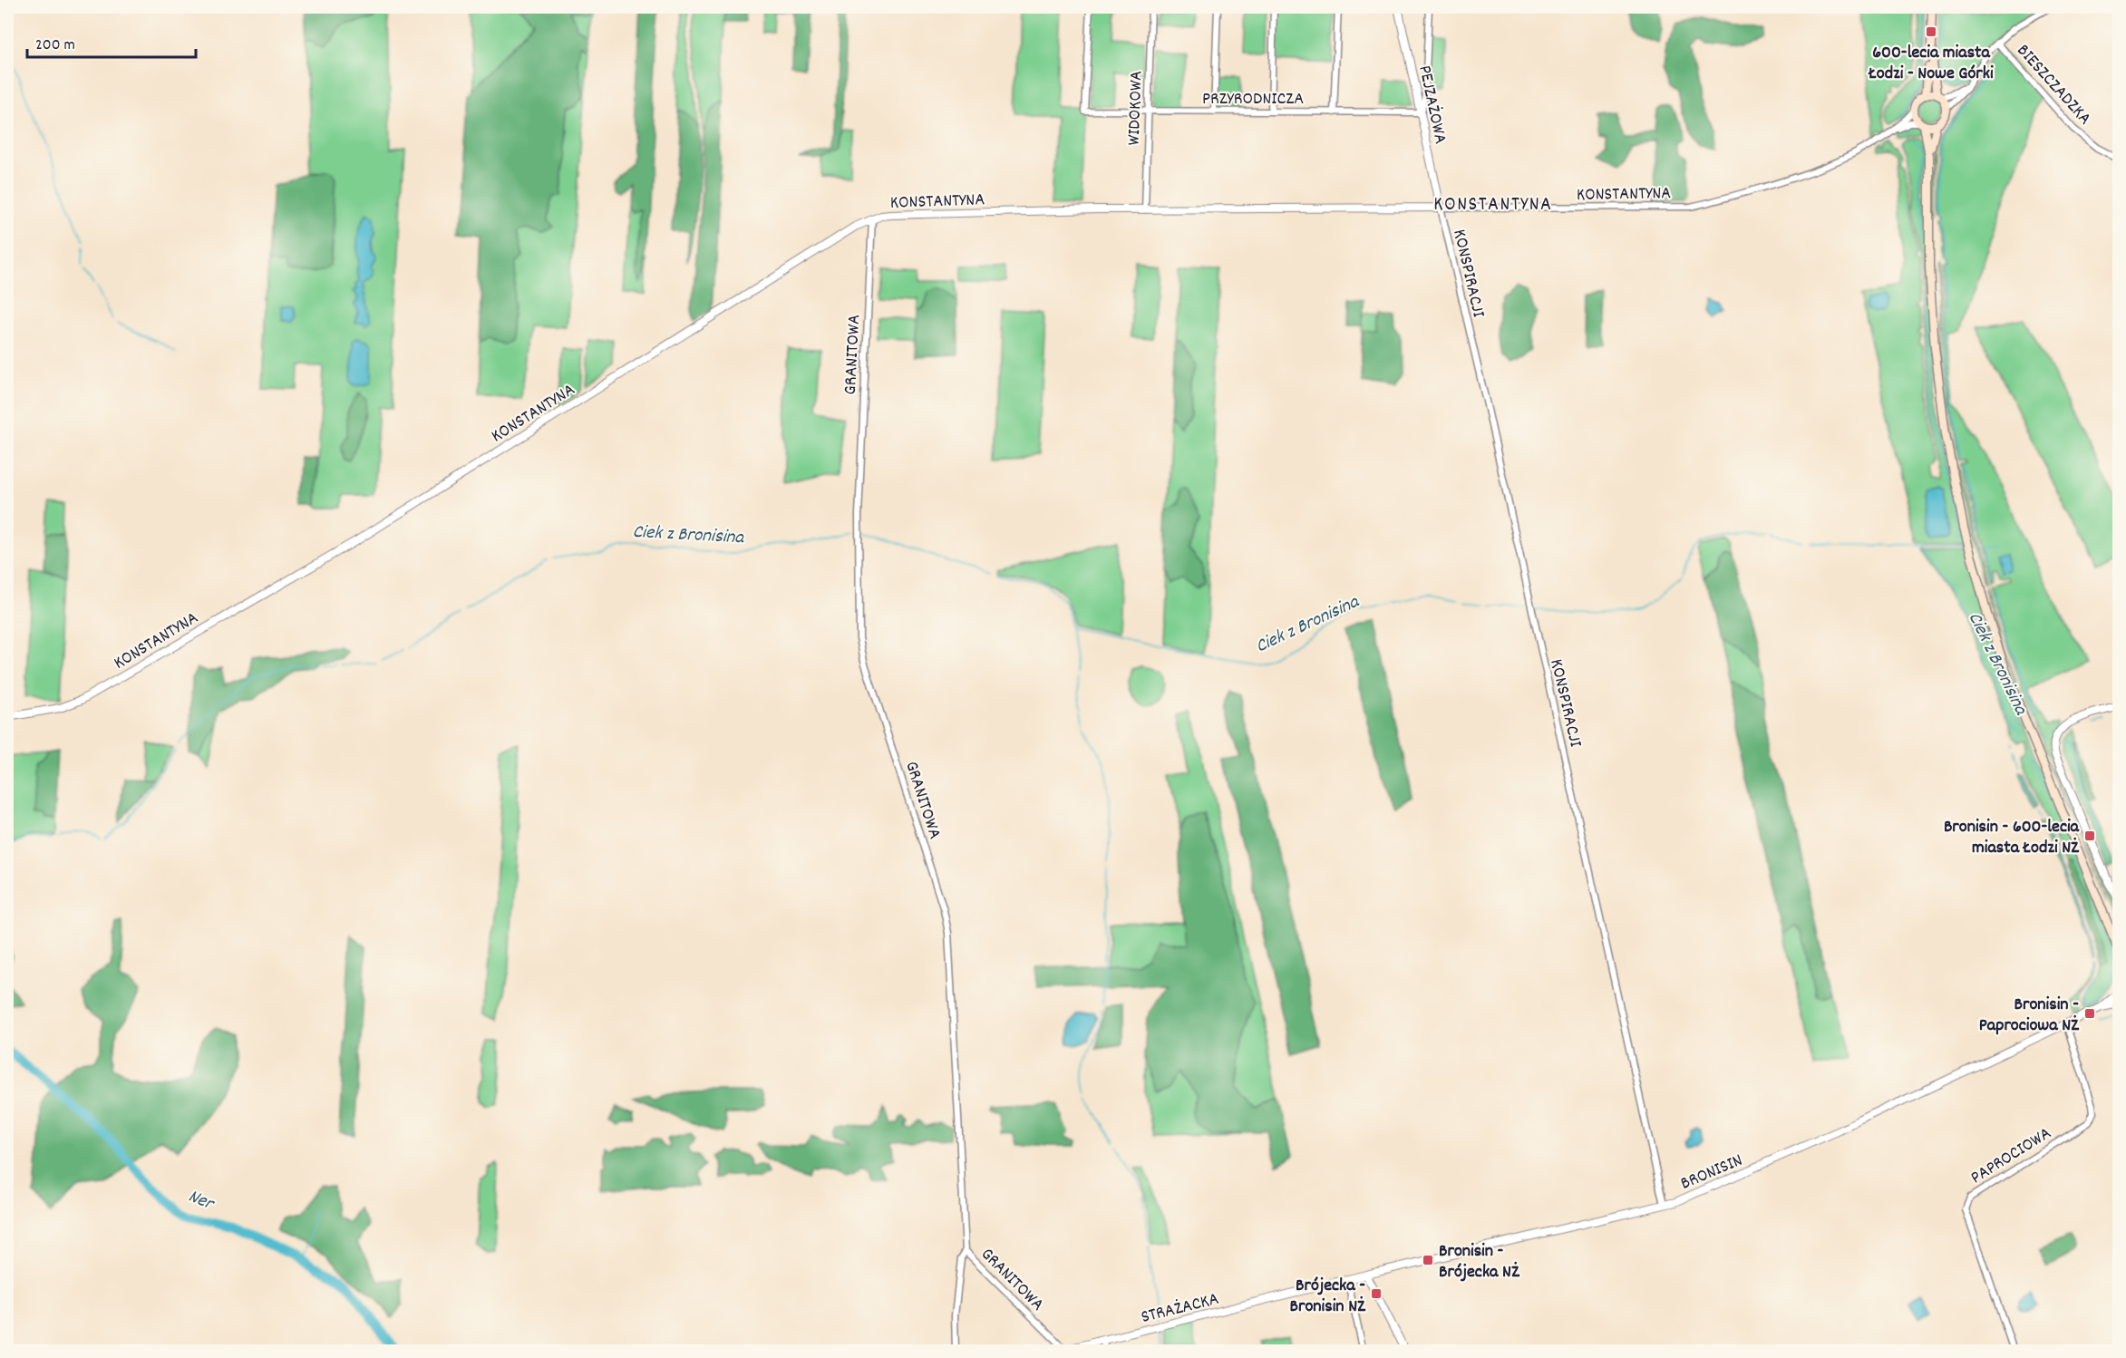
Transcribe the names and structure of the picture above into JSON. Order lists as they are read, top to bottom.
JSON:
{
  "streets": {
    "street": [
      "BIESZCZADZKA",
      "PRZYRODNICZA",
      "PEJZAŻOWA",
      "WIDOKOWA",
      "KONSTANTYNA",
      "KONSPIRACJI",
      "GRANITOWA",
      "PAPROCIOWA",
      "BRONISIN",
      "STRAŻACKA"
    ]
  },
  "crossings": [
    ["PRZYRODNICZA", "PEJZAŻOWA"],
    ["PRZYRODNICZA", "WIDOKOWA"],
    ["PEJZAŻOWA", "KONSTANTYNA"],
    ["PEJZAŻOWA", "KONSPIRACJI"],
    ["WIDOKOWA", "KONSTANTYNA"],
    ["KONSTANTYNA", "KONSPIRACJI"],
    ["KONSTANTYNA", "GRANITOWA"],
    ["KONSPIRACJI", "BRONISIN"],
    ["GRANITOWA", "STRAŻACKA"],
    ["PAPROCIOWA", "BRONISIN"],
    ["BRONISIN", "STRAŻACKA"]
  ],
  "districts": ["KONSTANTYNA"],
  "water": ["Ciek z Bronisina", "Ner"],
  "places": {
    "transit": [
      "600-lecia miasta Łodzi - Nowe Górki",
      "Bronisin - 600-lecia miasta Łodzi NŻ",
      "Bronisin - Paprociowa NŻ",
      "Bronisin - Brójecka NŻ",
      "Brójecka - Bronisin NŻ"
    ]
  },
  "scale_bar": "200 m"
}
